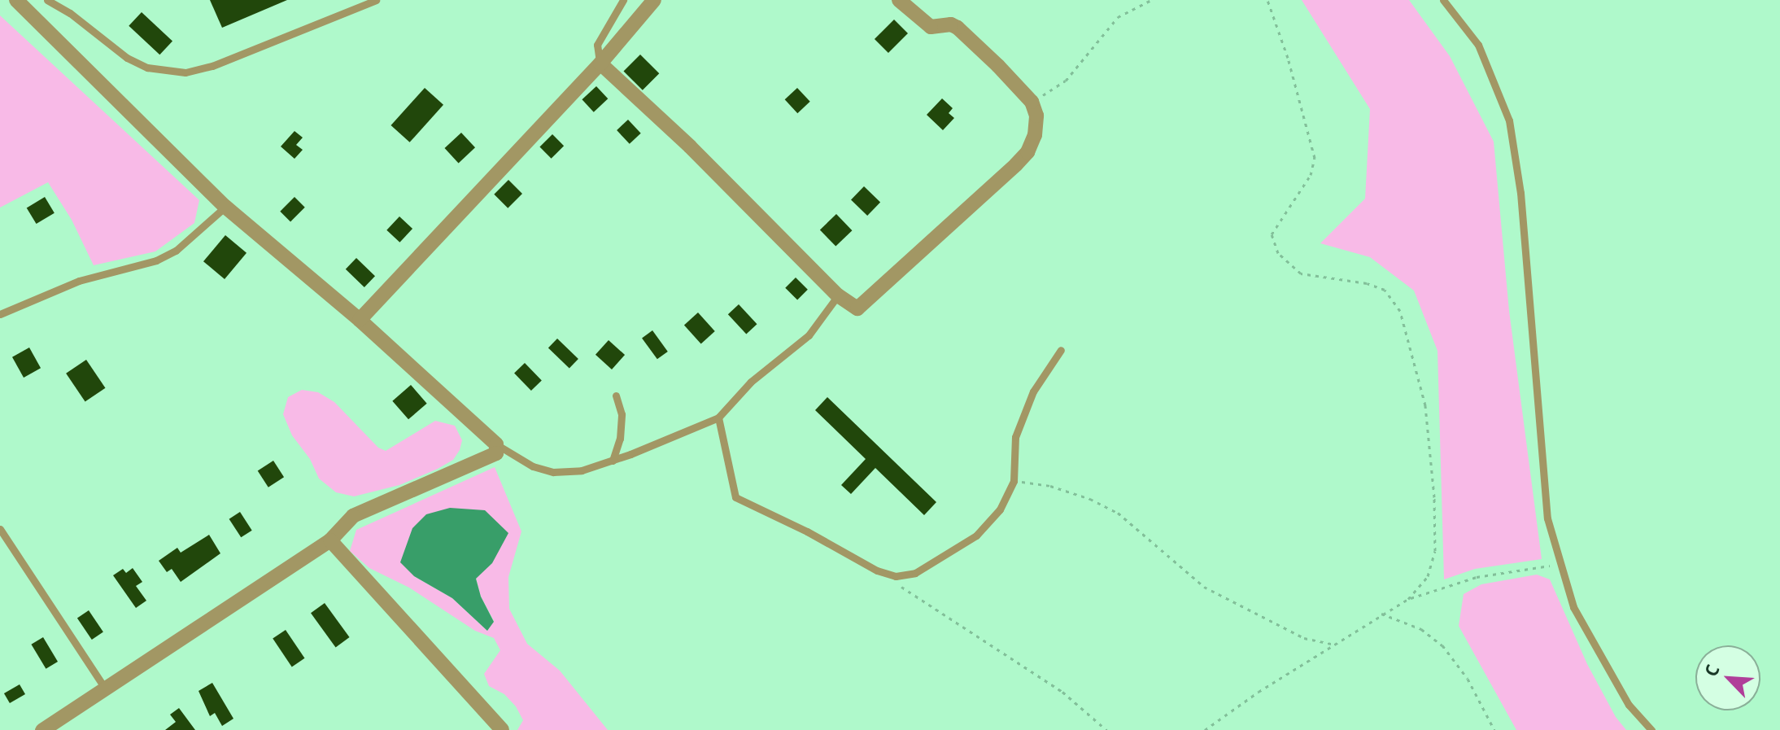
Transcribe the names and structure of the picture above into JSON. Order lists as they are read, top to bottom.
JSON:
{
  "north": "top left"
}
